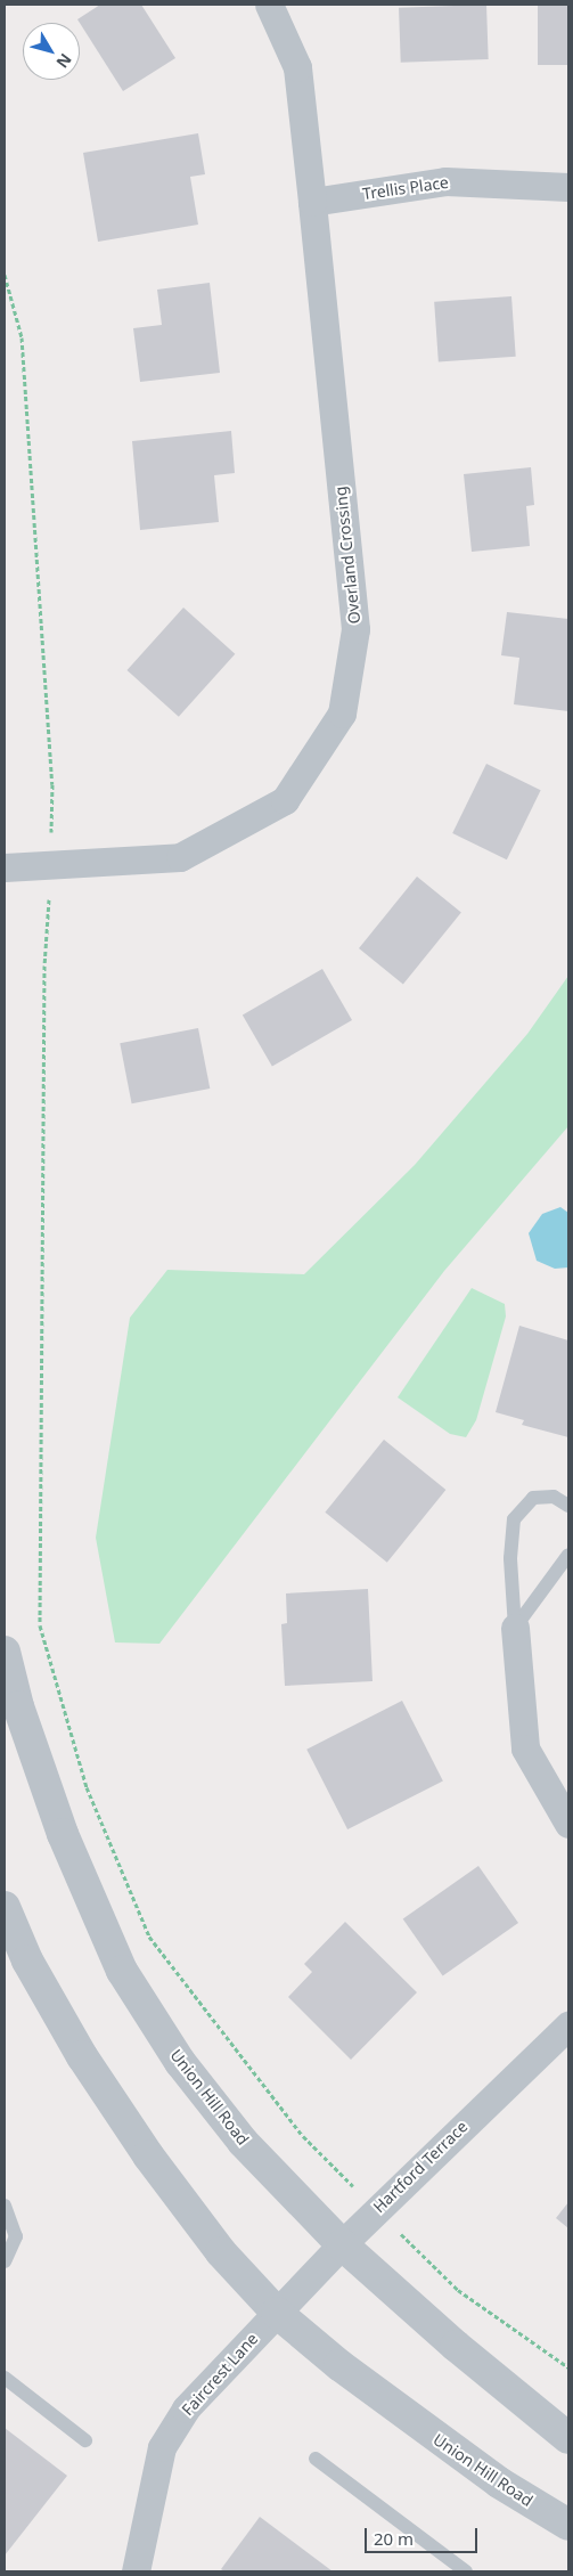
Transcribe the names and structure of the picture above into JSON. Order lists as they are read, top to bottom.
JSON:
{
  "streets": {
    "street": [
      "Trellis Place",
      "Overland Crossing",
      "Union Hill Road",
      "Hartford Terrace",
      "Faircrest Lane"
    ]
  },
  "crossings": [
    ["Trellis Place", "Overland Crossing"],
    ["Union Hill Road", "Hartford Terrace"],
    ["Union Hill Road", "Faircrest Lane"],
    ["Hartford Terrace", "Faircrest Lane"]
  ],
  "scale_bar": "20 m",
  "north": "bottom right"
}
